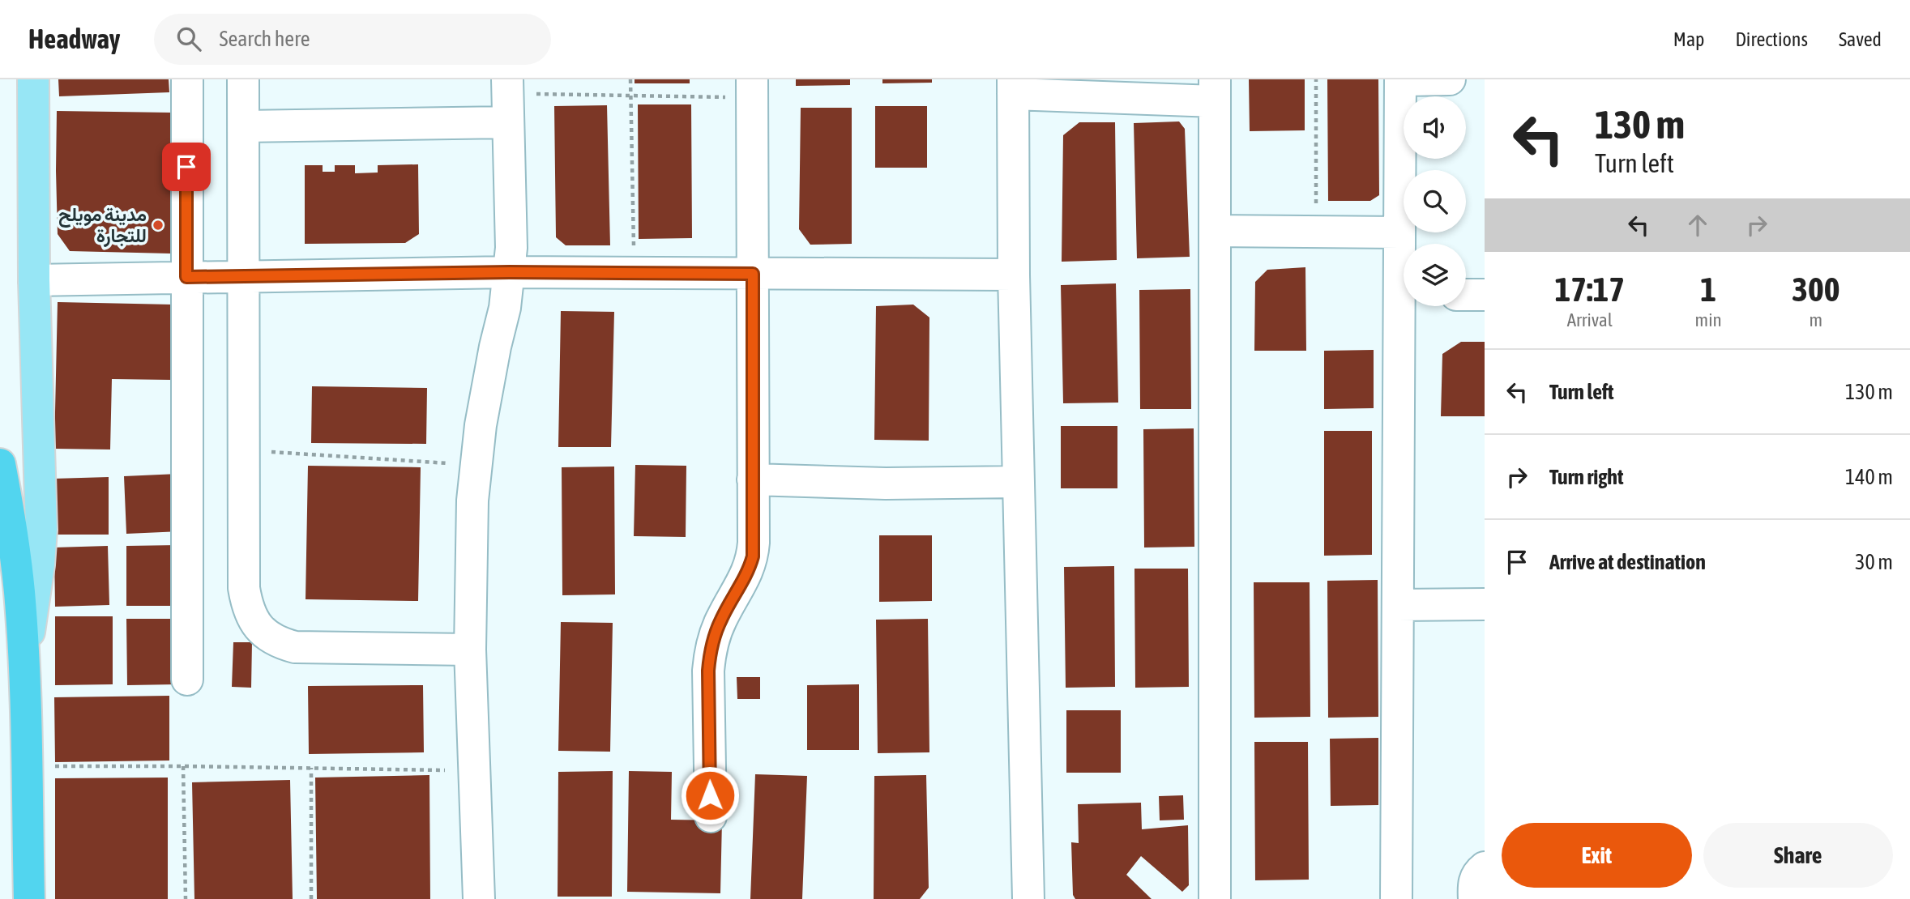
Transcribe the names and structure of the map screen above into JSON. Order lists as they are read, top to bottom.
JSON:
{
  "places": ["مدينة مويلح للتجارة"],
  "page": {
    "header": "Headway",
    "search": "Search here",
    "nav": ["Map", "Directions", "Saved"],
    "turn": ["130 m", "Turn left"],
    "eta": [
      "17:17",
      "Arrival",
      "1",
      "min",
      "300",
      "m"
    ],
    "list": [
      {
        "name": "Turn left",
        "value": "130 m"
      },
      {
        "name": "Turn right",
        "value": "140 m"
      },
      {
        "name": "Arrive at destination",
        "value": "30 m"
      }
    ],
    "buttons": ["Exit", "Share"]
  }
}
